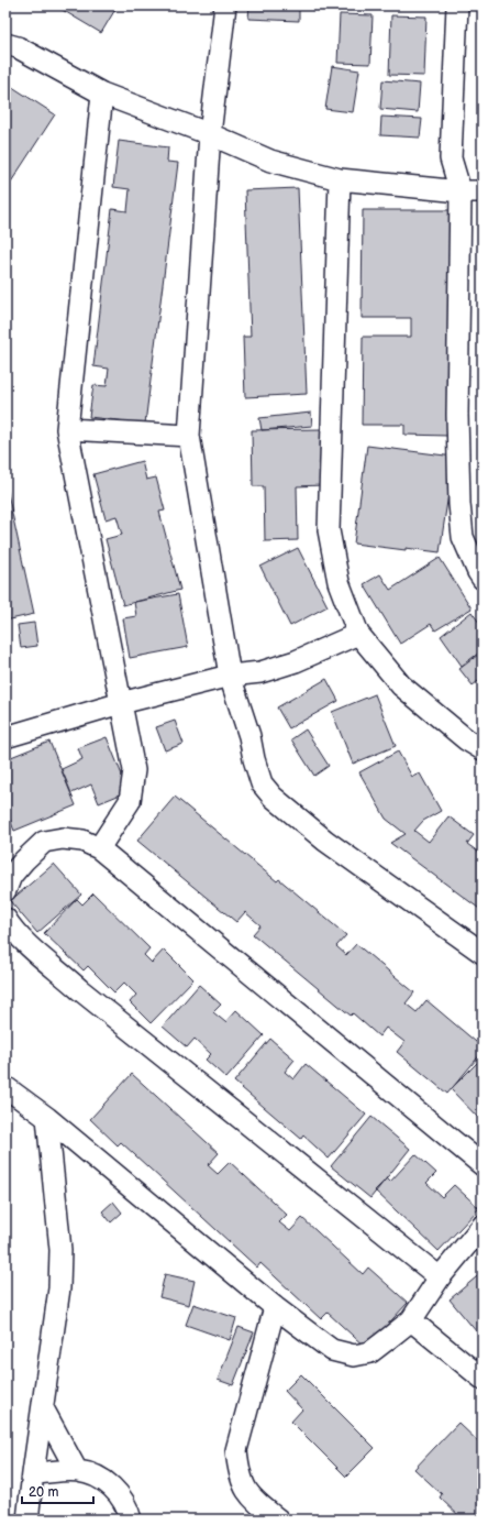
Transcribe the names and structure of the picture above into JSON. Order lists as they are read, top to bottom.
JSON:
{
  "scale_bar": "20 m"
}
